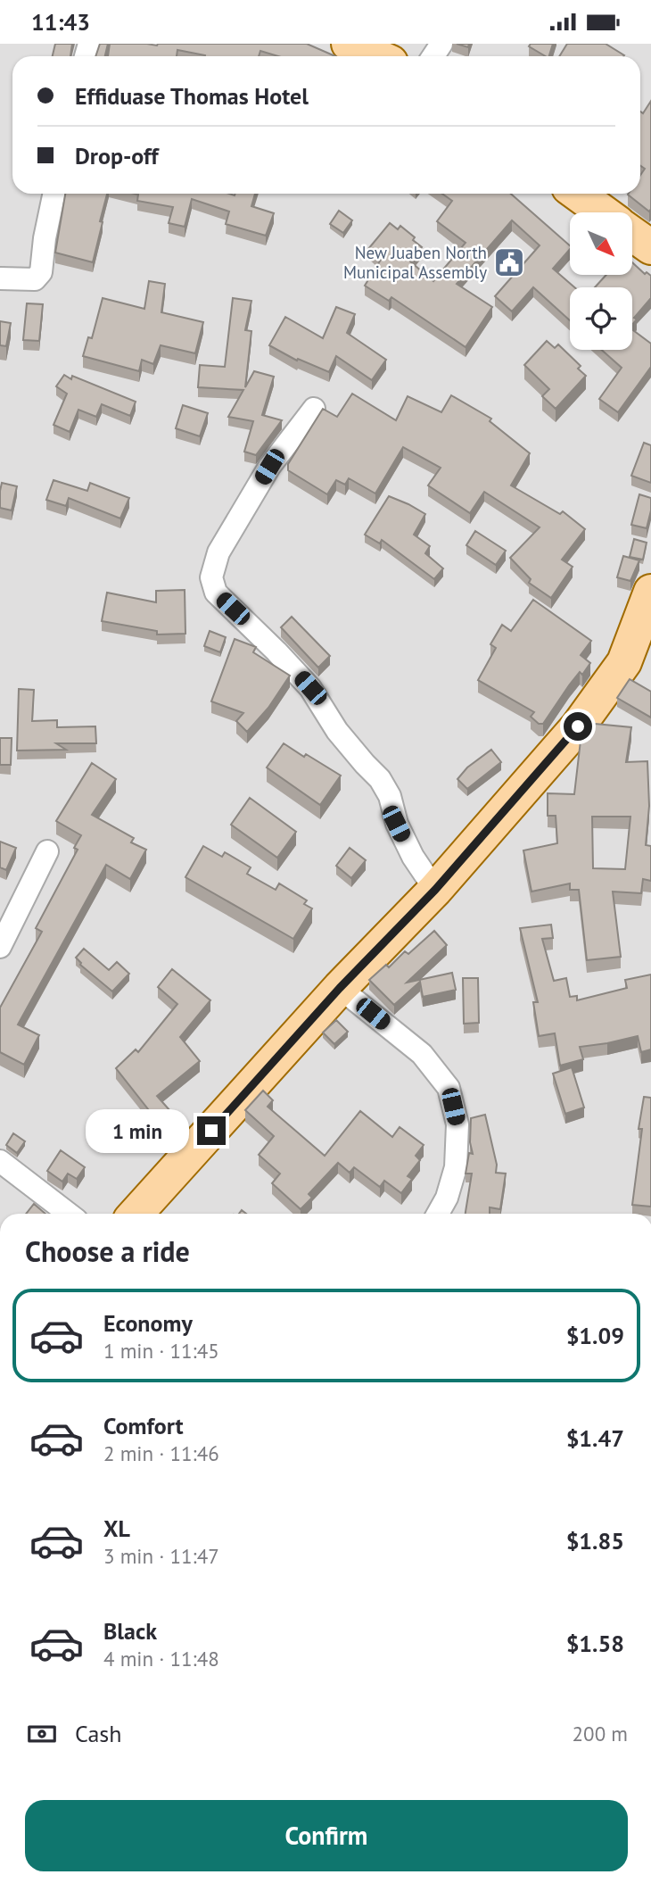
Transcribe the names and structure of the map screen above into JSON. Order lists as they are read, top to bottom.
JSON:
{
  "places": {
    "public building": ["New Juaben North Municipal Assembly"]
  },
  "north": "bottom right",
  "page": {
    "status": "11:43",
    "banner": ["Effiduase Thomas Hotel", "Drop-off"],
    "bubble": "1 min",
    "heading": "Choose a ride",
    "list": [
      {
        "name": "Economy",
        "note": "1 min · 11:45",
        "value": "$1.09"
      },
      {
        "name": "Comfort",
        "note": "2 min · 11:46",
        "value": "$1.47"
      },
      {
        "name": "XL",
        "note": "3 min · 11:47",
        "value": "$1.85"
      },
      {
        "name": "Black",
        "note": "4 min · 11:48",
        "value": "$1.58"
      }
    ],
    "pay": ["Cash", "200 m"],
    "buttons": "Confirm"
  }
}
